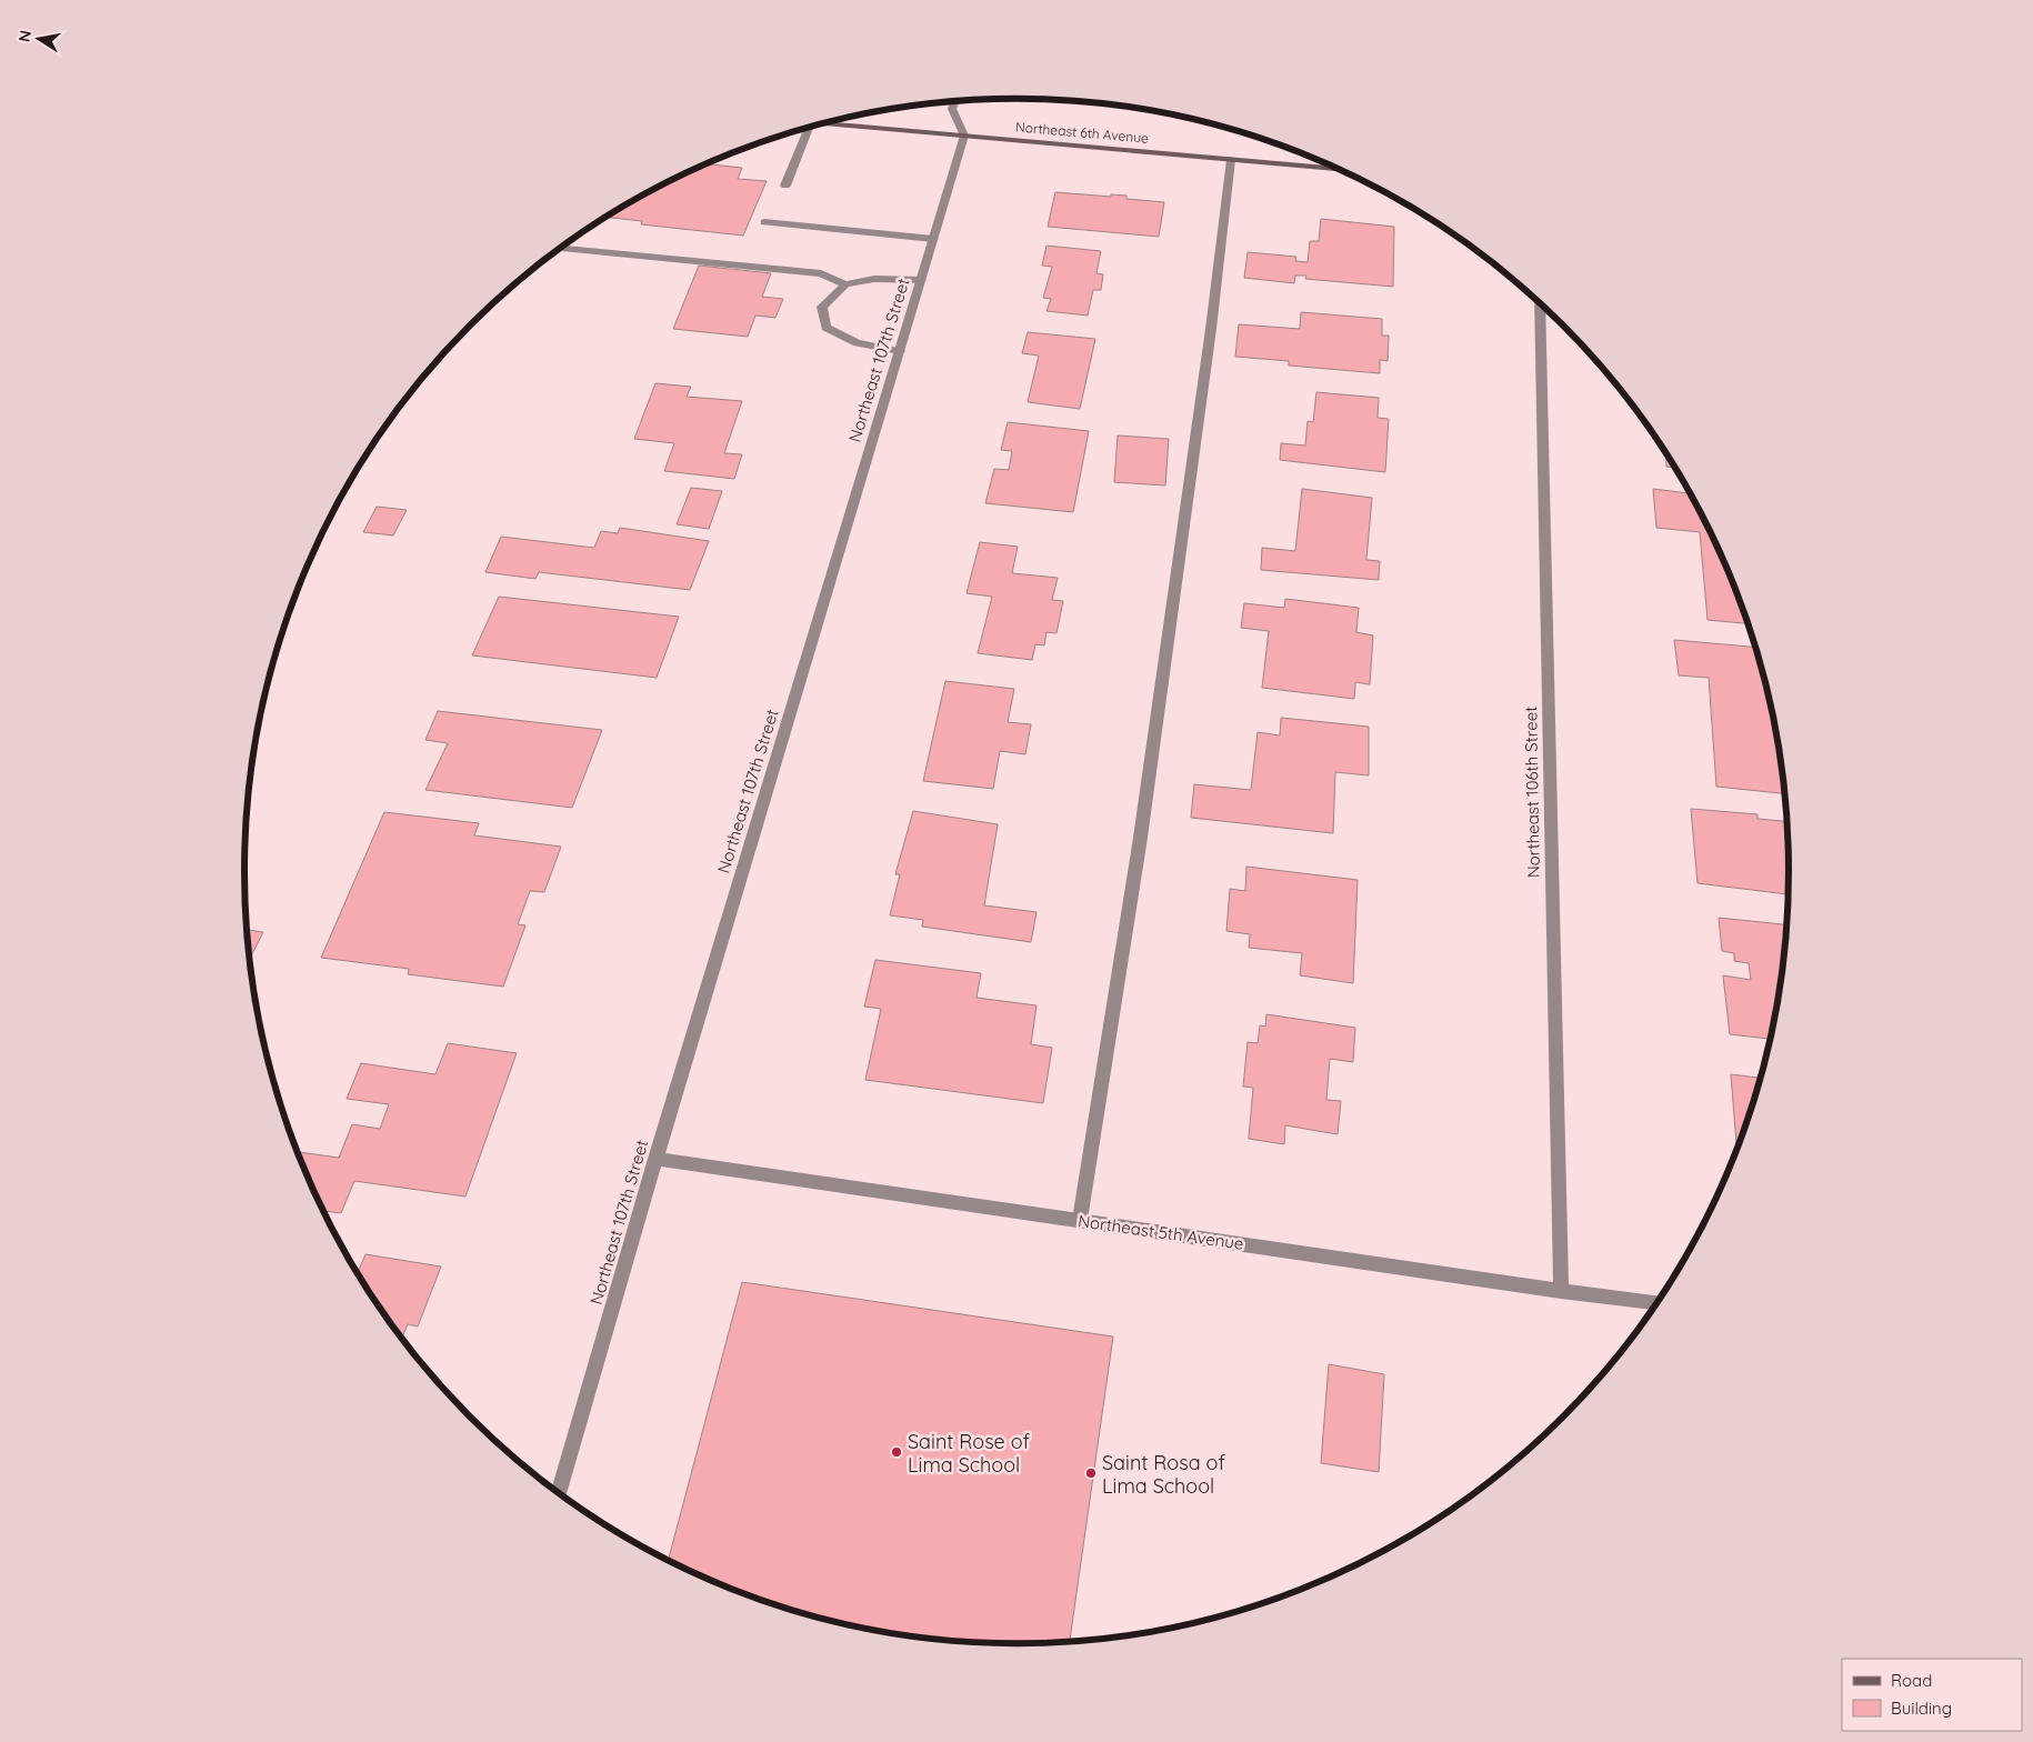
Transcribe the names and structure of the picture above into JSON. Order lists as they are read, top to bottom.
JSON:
{
  "streets": {
    "main road": ["Northeast 6th Avenue"],
    "street": ["Northeast 107th Street", "Northeast 106th Street", "Northeast 5th Avenue"]
  },
  "crossings": [
    ["Northeast 6th Avenue", "Northeast 107th Street"],
    ["Northeast 107th Street", "Northeast 5th Avenue"],
    ["Northeast 106th Street", "Northeast 5th Avenue"]
  ],
  "places": ["Saint Rose of Lima School", "Saint Rosa of Lima School"],
  "legend": ["Road", "Building"],
  "north": "left"
}
